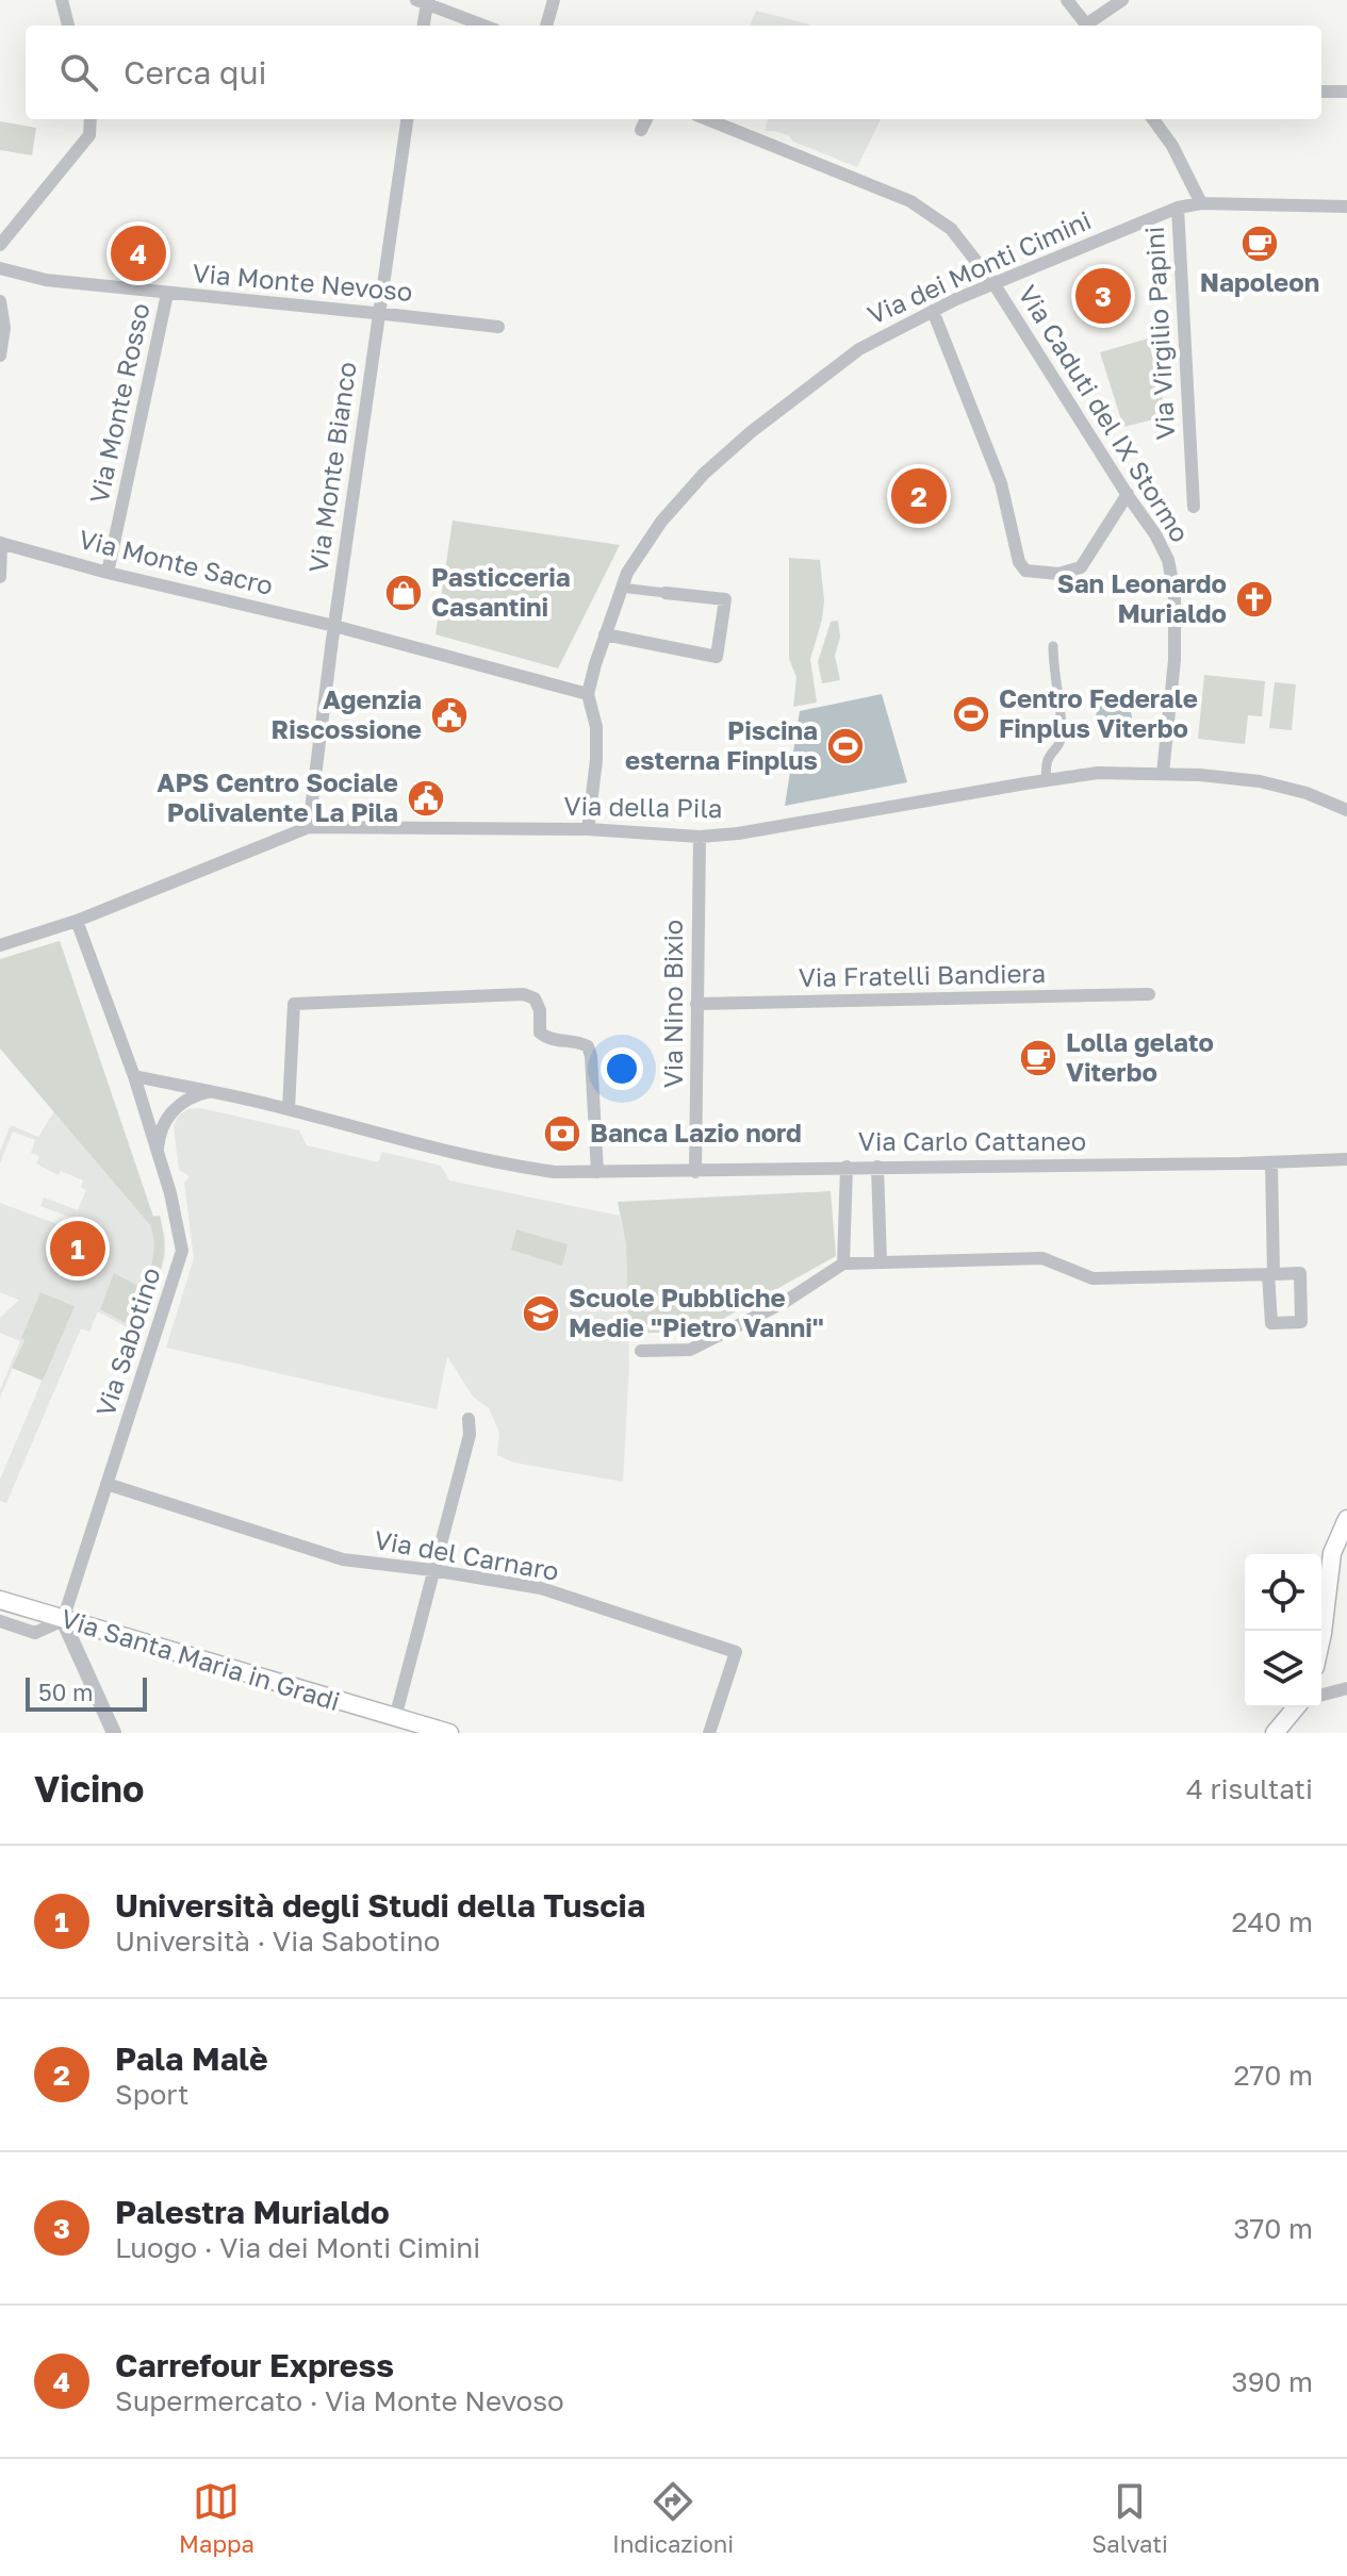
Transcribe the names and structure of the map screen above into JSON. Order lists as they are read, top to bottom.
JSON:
{
  "streets": {
    "main road": ["Via Santa Maria in Gradi"],
    "street": [
      "Via dei Monti Cimini",
      "Via Monte Nevoso",
      "Via Virgilio Papini",
      "Via Monte Rosso",
      "Via Caduti del IX Stormo",
      "Via Monte Bianco",
      "Via Monte Sacro",
      "Via della Pila",
      "Via Fratelli Bandiera",
      "Via Nino Bixio",
      "Via Carlo Cattaneo",
      "Via Sabotino",
      "Via del Carnaro"
    ]
  },
  "crossings": [
    ["Via dei Monti Cimini", "Via Virgilio Papini"],
    ["Via dei Monti Cimini", "Via Caduti del IX Stormo"],
    ["Via dei Monti Cimini", "Via Monte Sacro"],
    ["Via dei Monti Cimini", "Via della Pila"],
    ["Via Monte Nevoso", "Via Monte Rosso"],
    ["Via Monte Nevoso", "Via Monte Bianco"],
    ["Via Monte Rosso", "Via Monte Sacro"],
    ["Via Caduti del IX Stormo", "Via della Pila"],
    ["Via Monte Bianco", "Via Monte Sacro"],
    ["Via Monte Bianco", "Via della Pila"],
    ["Via della Pila", "Via Nino Bixio"],
    ["Via Fratelli Bandiera", "Via Nino Bixio"],
    ["Via Nino Bixio", "Via Carlo Cattaneo"],
    ["Via Carlo Cattaneo", "Via Sabotino"],
    ["Via Sabotino", "Via del Carnaro"],
    ["Via Sabotino", "Via Santa Maria in Gradi"]
  ],
  "places": {
    "cafe": ["Napoleon", "Lolla gelato Viterbo"],
    "shop": ["Pasticceria Casantini"],
    "church": ["San Leonardo Murialdo"],
    "sports": ["Centro Federale Finplus Viterbo", "Piscina esterna Finplus"],
    "public building": ["Agenzia Riscossione", "APS Centro Sociale Polivalente La Pila"],
    "bank": ["Banca Lazio nord"],
    "school or university": ["Scuole Pubbliche Medie \"Pietro Vanni\""]
  },
  "scale_bar": "50 m",
  "page": {
    "search": "Cerca qui",
    "pins": [
      "4",
      "3",
      "2",
      "1"
    ],
    "scale": "50 m",
    "heading": ["Vicino", "4 risultati"],
    "list": [
      {
        "mark": "1",
        "name": "Università degli Studi della Tuscia",
        "note": "Università · Via Sabotino",
        "value": "240 m"
      },
      {
        "mark": "2",
        "name": "Pala Malè",
        "note": "Sport",
        "value": "270 m"
      },
      {
        "mark": "3",
        "name": "Palestra Murialdo",
        "note": "Luogo · Via dei Monti Cimini",
        "value": "370 m"
      },
      {
        "mark": "4",
        "name": "Carrefour Express",
        "note": "Supermercato · Via Monte Nevoso",
        "value": "390 m"
      }
    ],
    "nav": ["Mappa", "Indicazioni", "Salvati"]
  }
}
